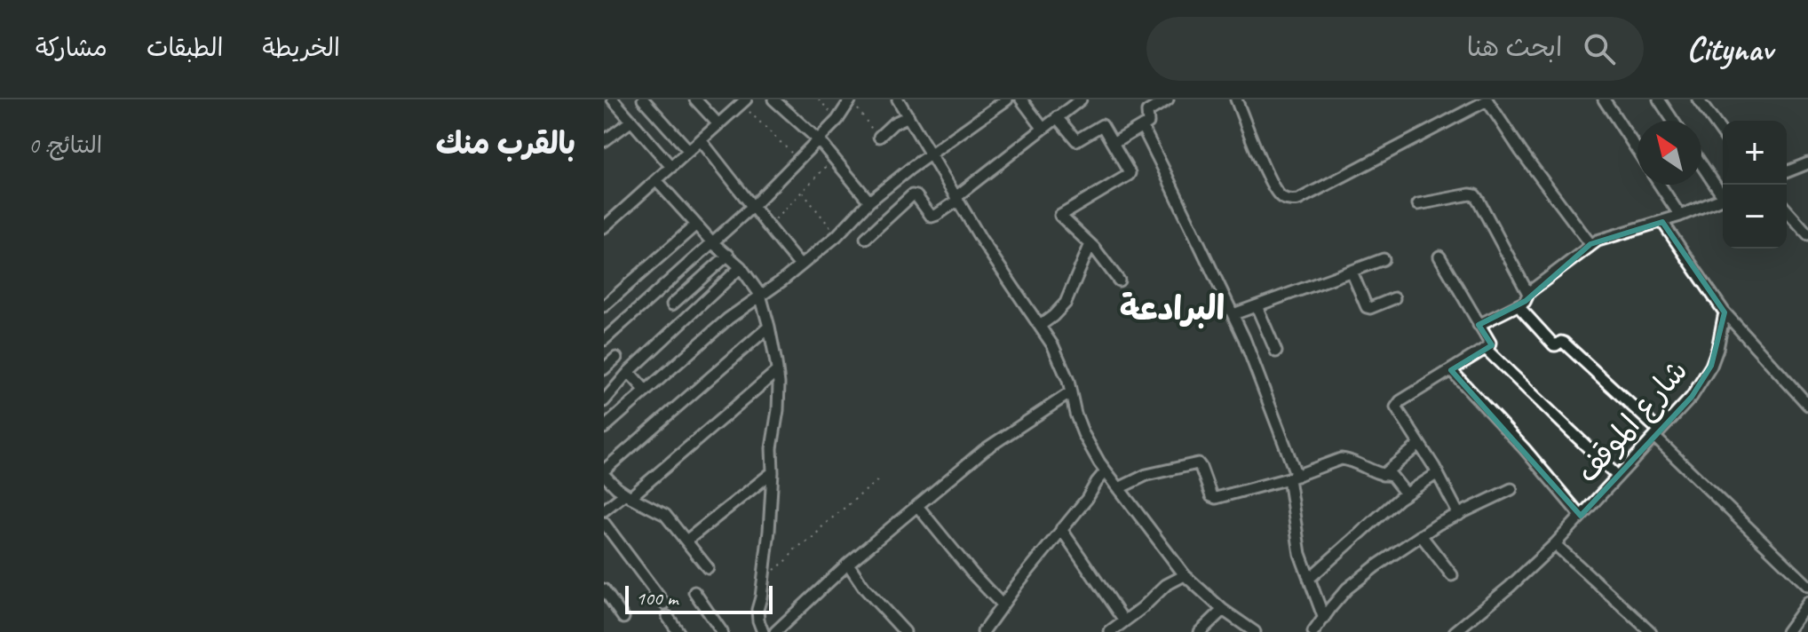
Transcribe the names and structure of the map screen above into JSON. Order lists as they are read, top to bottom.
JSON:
{
  "streets": {
    "street": ["شارع الموقف"]
  },
  "districts": ["البرادعة"],
  "scale_bar": "100 m",
  "north": "top left",
  "page": {
    "header": "Citynav",
    "search": "ابحث هنا",
    "nav": ["الخريطة", "الطبقات", "مشاركة"],
    "heading": ["بالقرب منك", "النتائج: 0"],
    "map_buttons": ["+", "−"],
    "scale": "100 m"
  }
}
